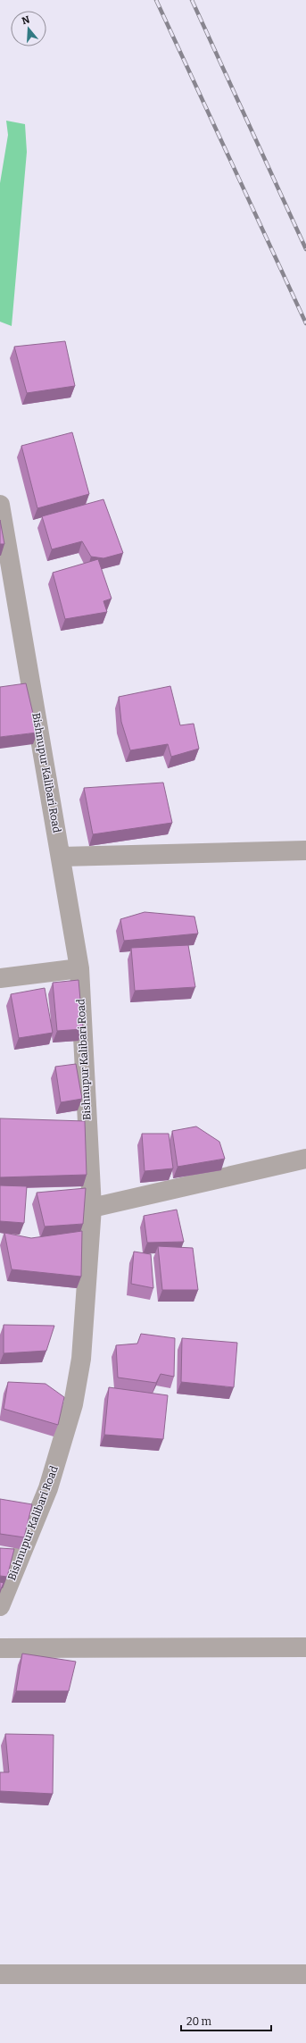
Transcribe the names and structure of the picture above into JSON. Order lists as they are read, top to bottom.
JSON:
{
  "streets": {
    "street": ["Bishnupur Kalibari Road"]
  },
  "scale_bar": "20 m",
  "north": "top"
}
